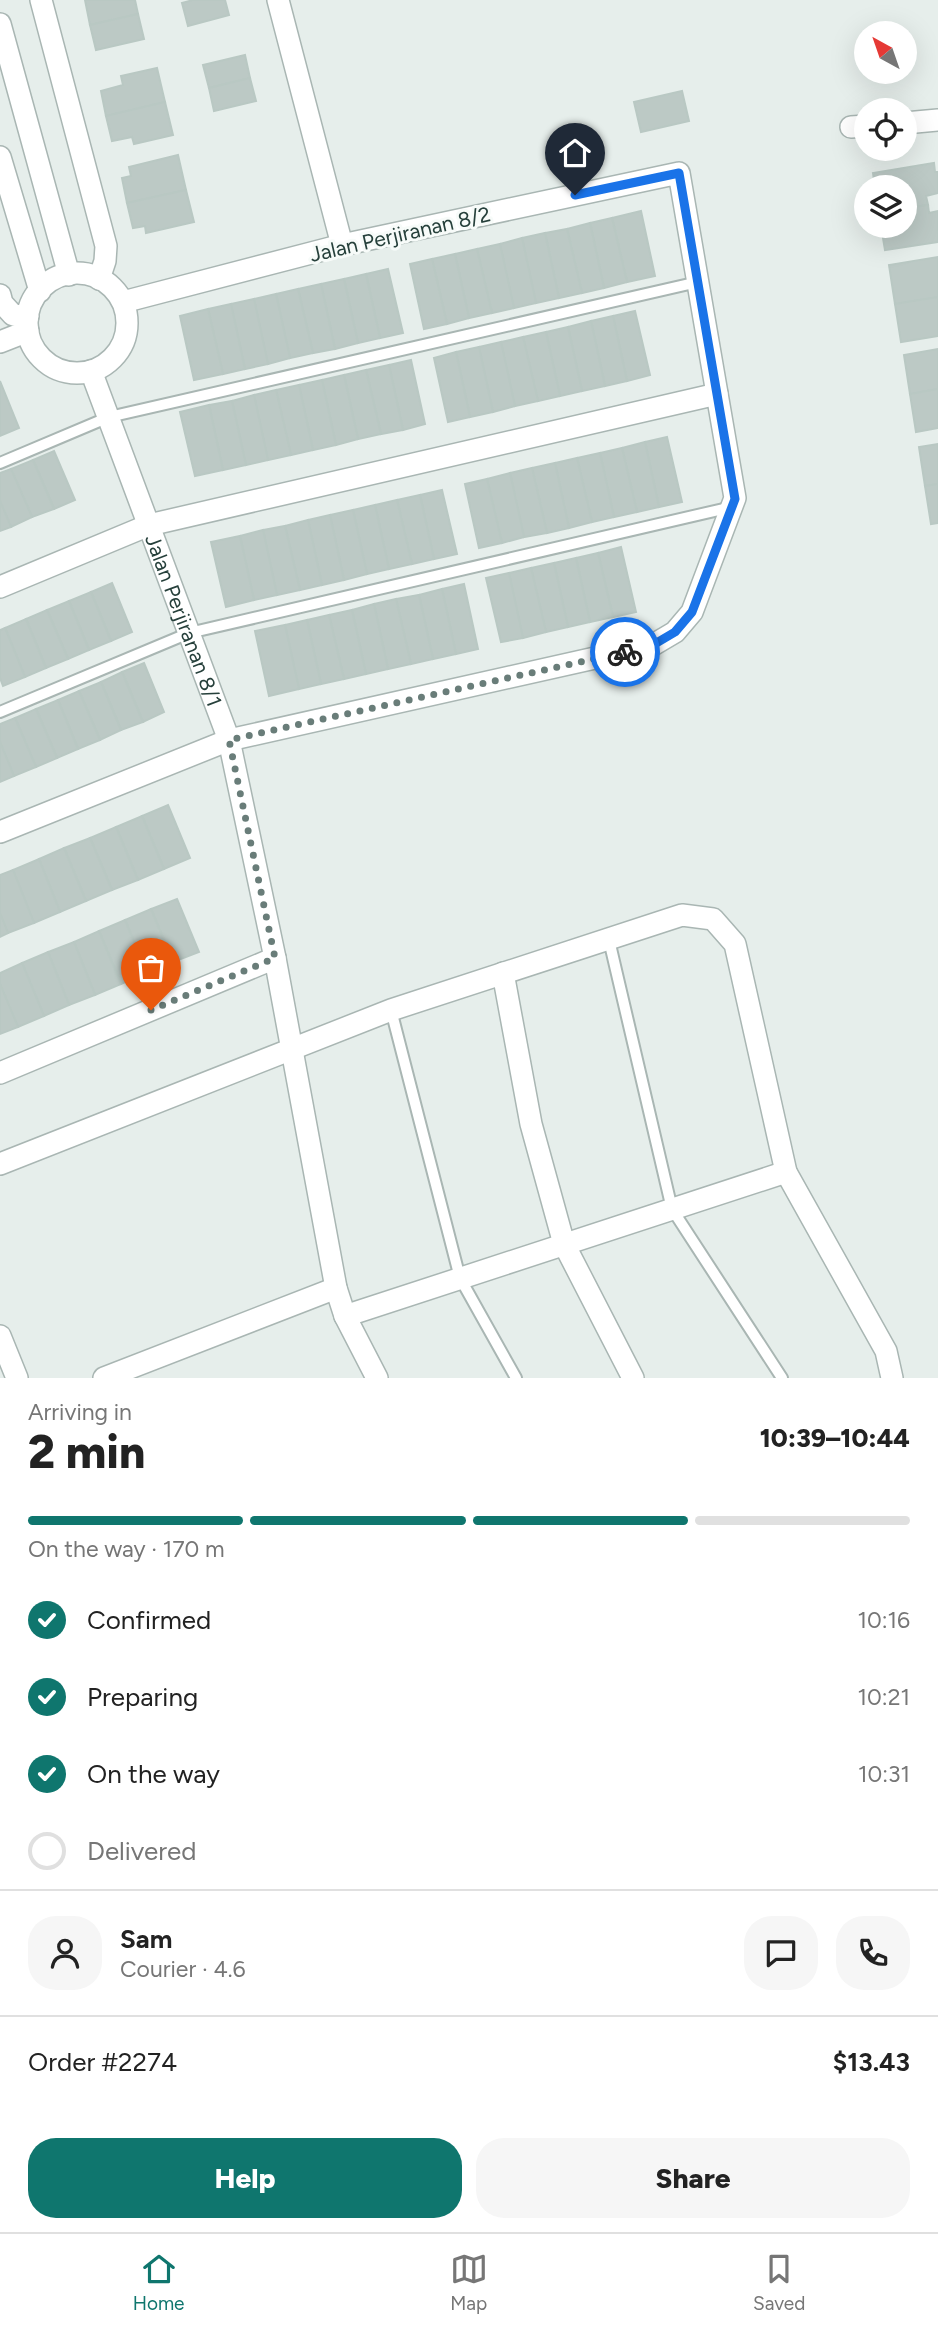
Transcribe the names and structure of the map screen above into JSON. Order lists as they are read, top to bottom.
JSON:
{
  "streets": {
    "street": ["Jalan Perjiranan 8/2", "Jalan Perjiranan 8/1"]
  },
  "crossings": [
    ["Jalan Perjiranan 8/2", "Jalan Perjiranan 8/1"]
  ],
  "north": "top left",
  "page": {
    "heading": ["2 min", "Arriving in", "10:39–10:44"],
    "panel": [
      "Sam",
      "Courier · 4.6",
      "Order #2274",
      "$13.43"
    ],
    "bar": "On the way · 170 m",
    "list": [
      ["Confirmed", "10:16"],
      ["Preparing", "10:21"],
      ["On the way", "10:31"],
      "Delivered"
    ],
    "buttons": ["Help", "Share"],
    "tabs": ["Home", "Map", "Saved"]
  }
}
